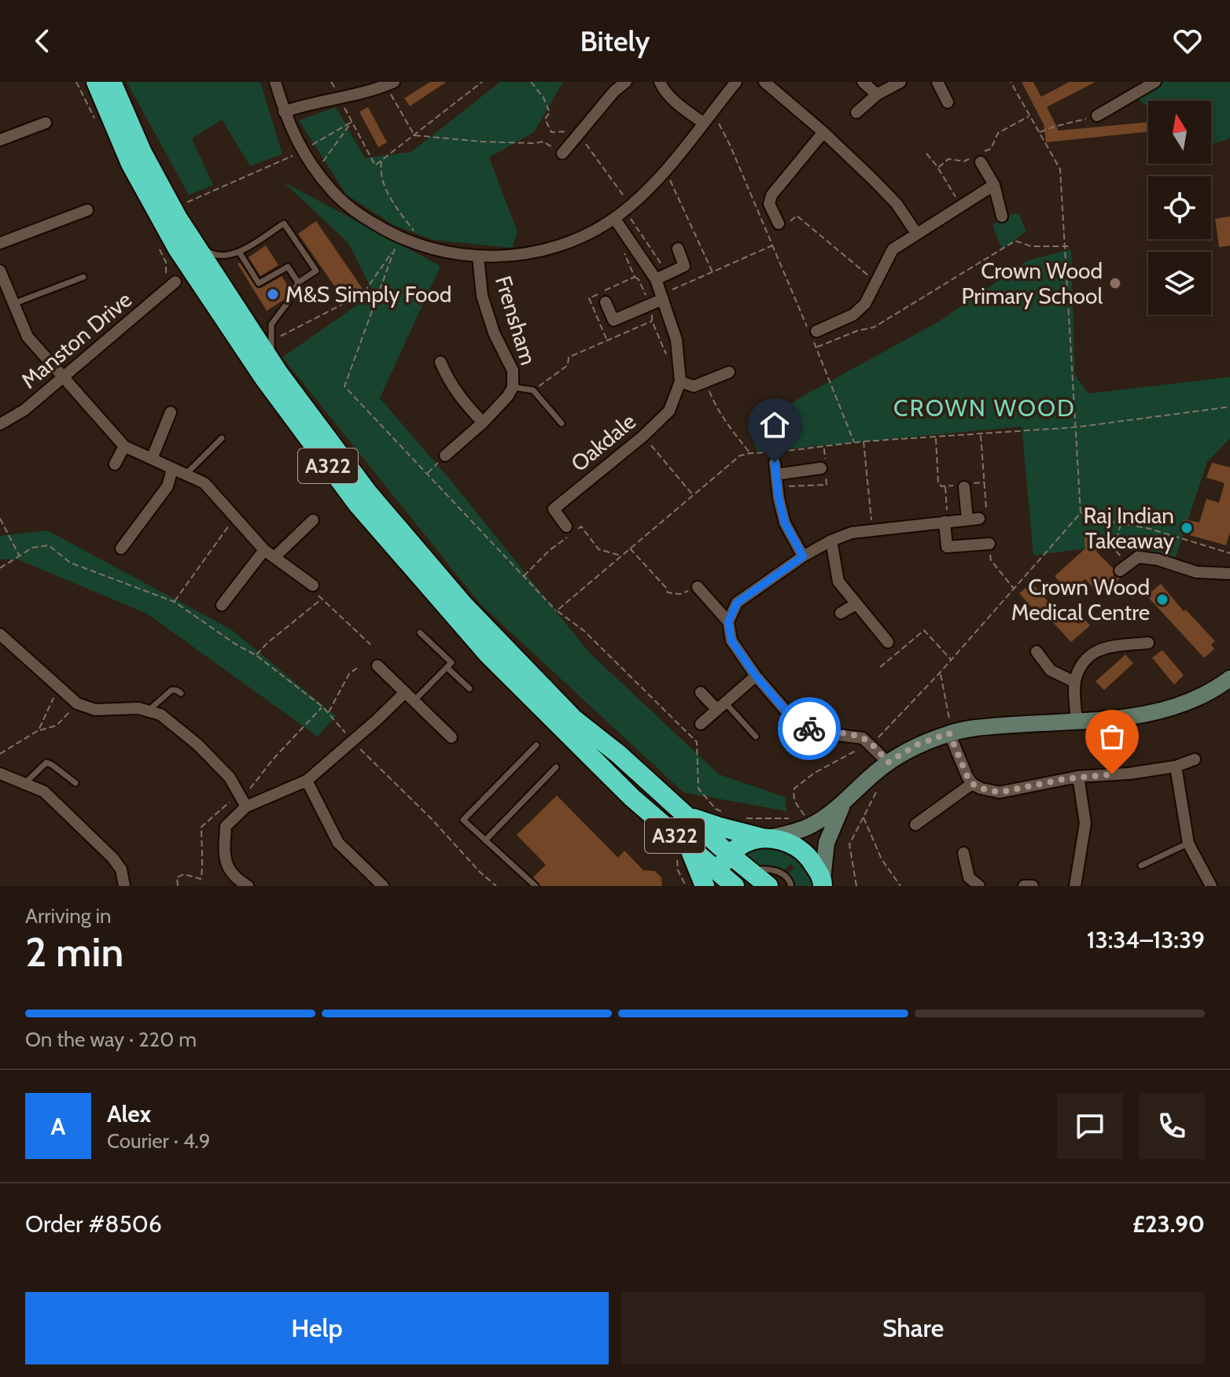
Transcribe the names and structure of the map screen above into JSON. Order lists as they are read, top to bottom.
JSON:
{
  "streets": {
    "highway": ["A322"],
    "street": ["Frensham", "Manston Drive", "Oakdale"]
  },
  "districts": ["CROWN WOOD"],
  "places": [
    "Crown Wood Primary School",
    "M&S Simply Food",
    "Raj Indian Takeaway",
    "Crown Wood Medical Centre"
  ],
  "north": "top",
  "page": {
    "header": "Bitely",
    "heading": ["2 min", "Arriving in", "13:34–13:39"],
    "panel": [
      "Alex",
      "Courier · 4.9",
      "Order #8506",
      "£23.90"
    ],
    "bar": "On the way · 220 m",
    "round": "A",
    "buttons": ["Help", "Share"]
  }
}
